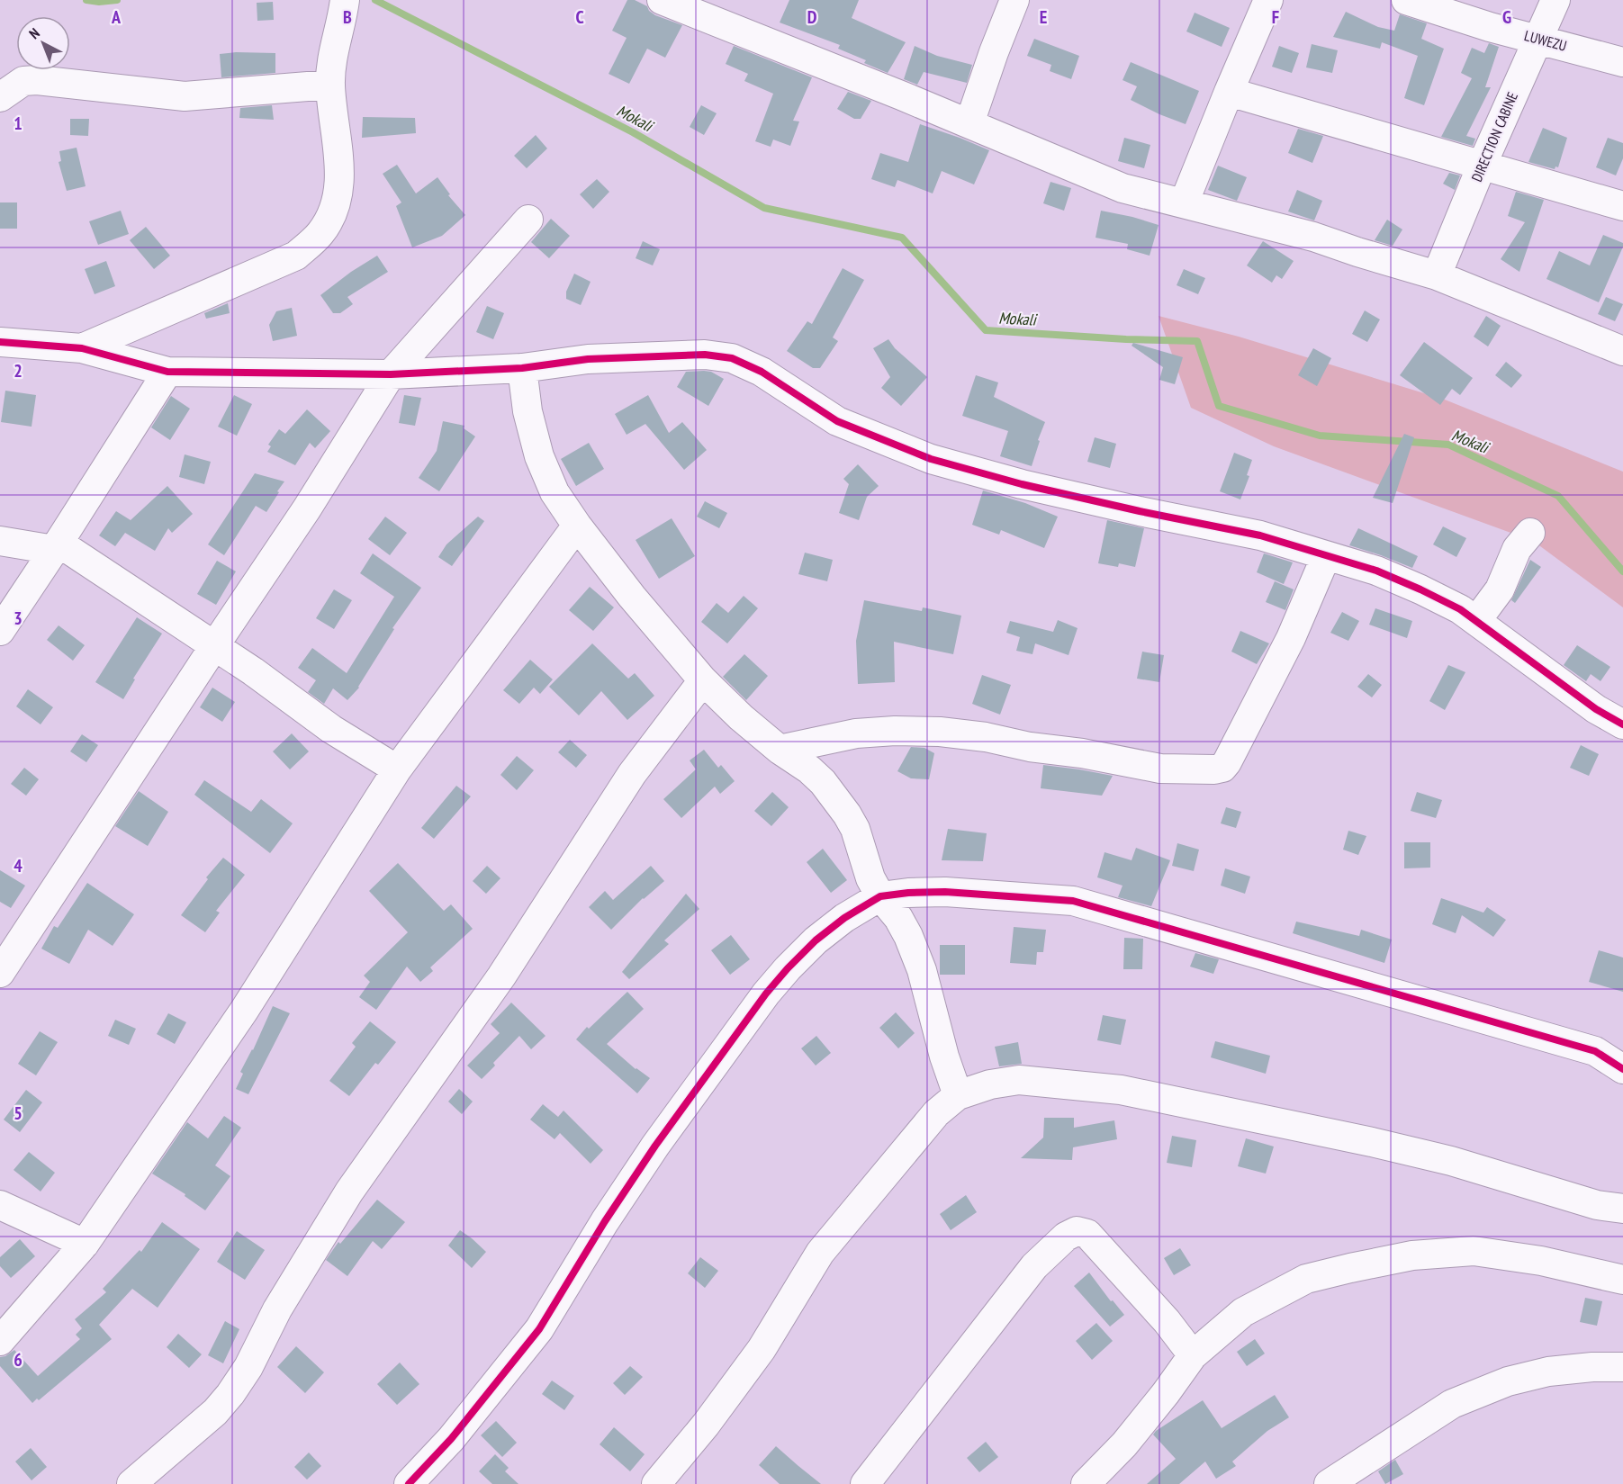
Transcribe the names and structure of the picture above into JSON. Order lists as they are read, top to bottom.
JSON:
{
  "streets": {
    "street": ["LUWEZU", "DIRECTION CABINE"]
  },
  "crossings": [
    ["LUWEZU", "DIRECTION CABINE"]
  ],
  "water": ["Mokali"],
  "north": "top left",
  "grid": {
    "columns": [
      "A",
      "B",
      "C",
      "D",
      "E",
      "F",
      "G"
    ],
    "rows": [
      "1",
      "2",
      "3",
      "4",
      "5",
      "6"
    ]
  }
}
